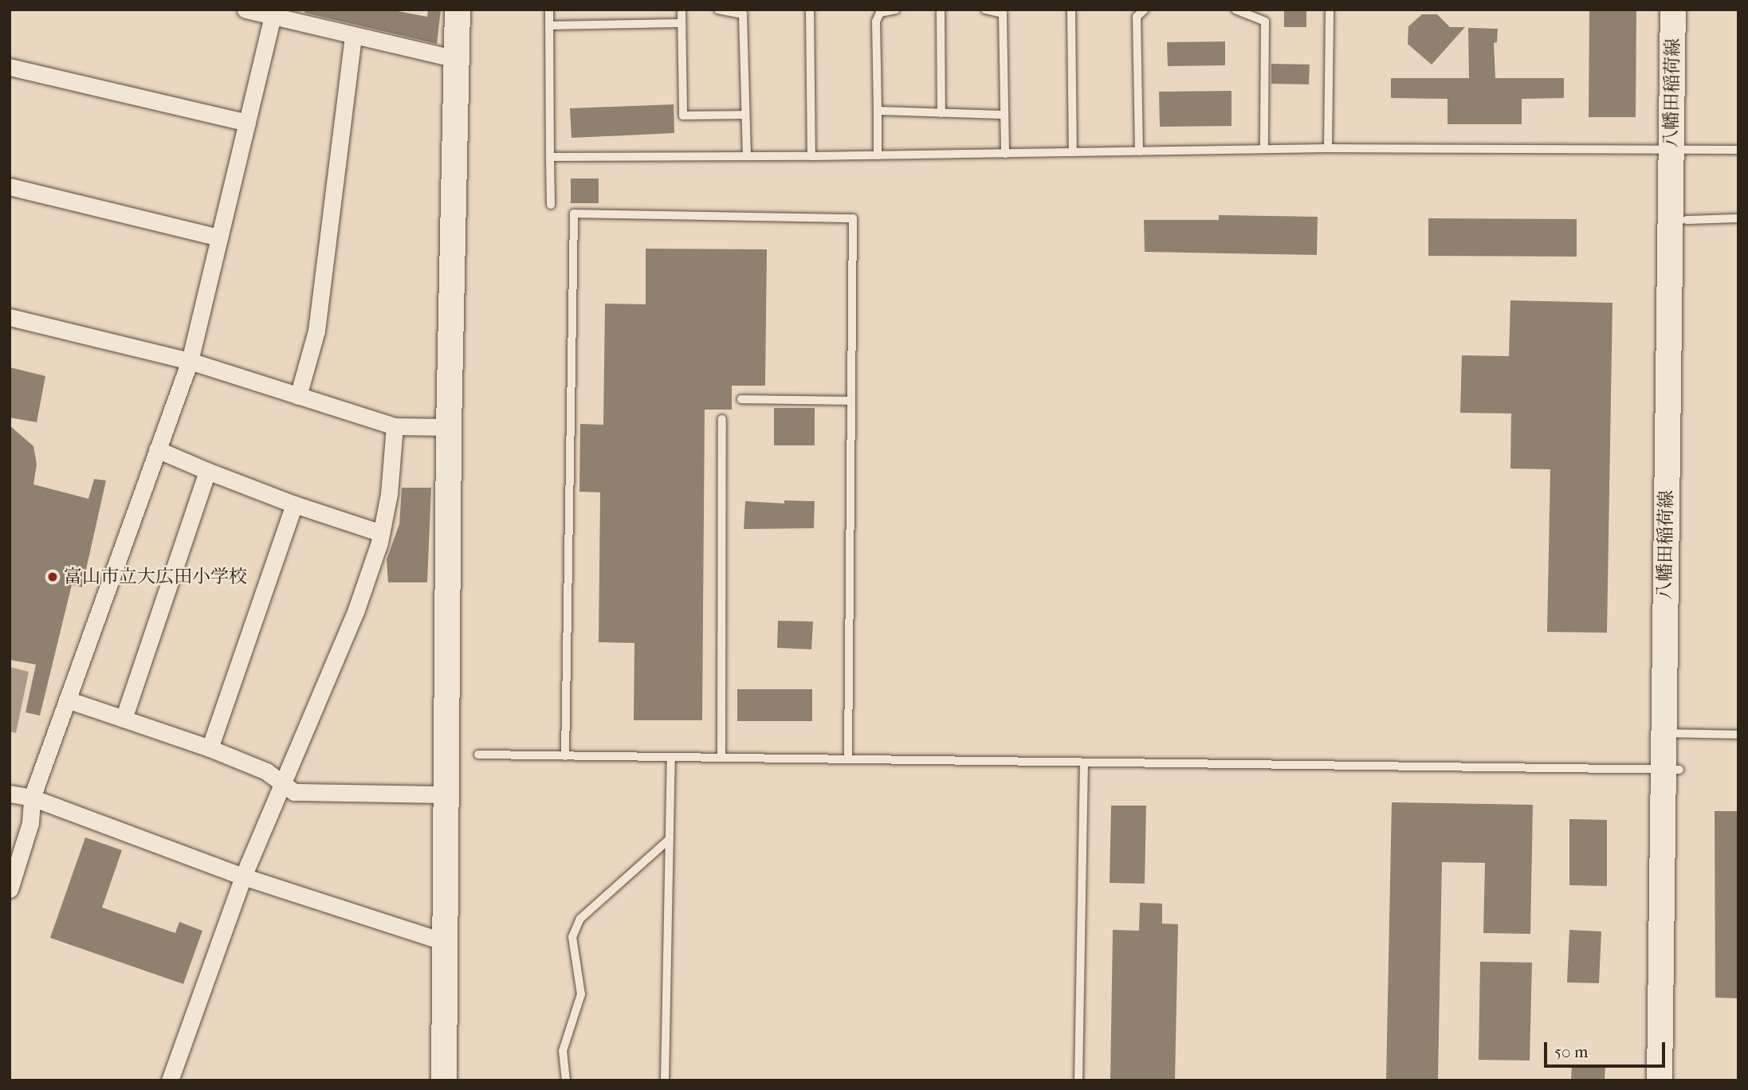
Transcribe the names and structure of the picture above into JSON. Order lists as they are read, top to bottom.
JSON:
{
  "streets": {
    "main road": ["八幡田稲荷線"]
  },
  "places": ["富山市立大広田小学校"],
  "scale_bar": "50 m"
}
